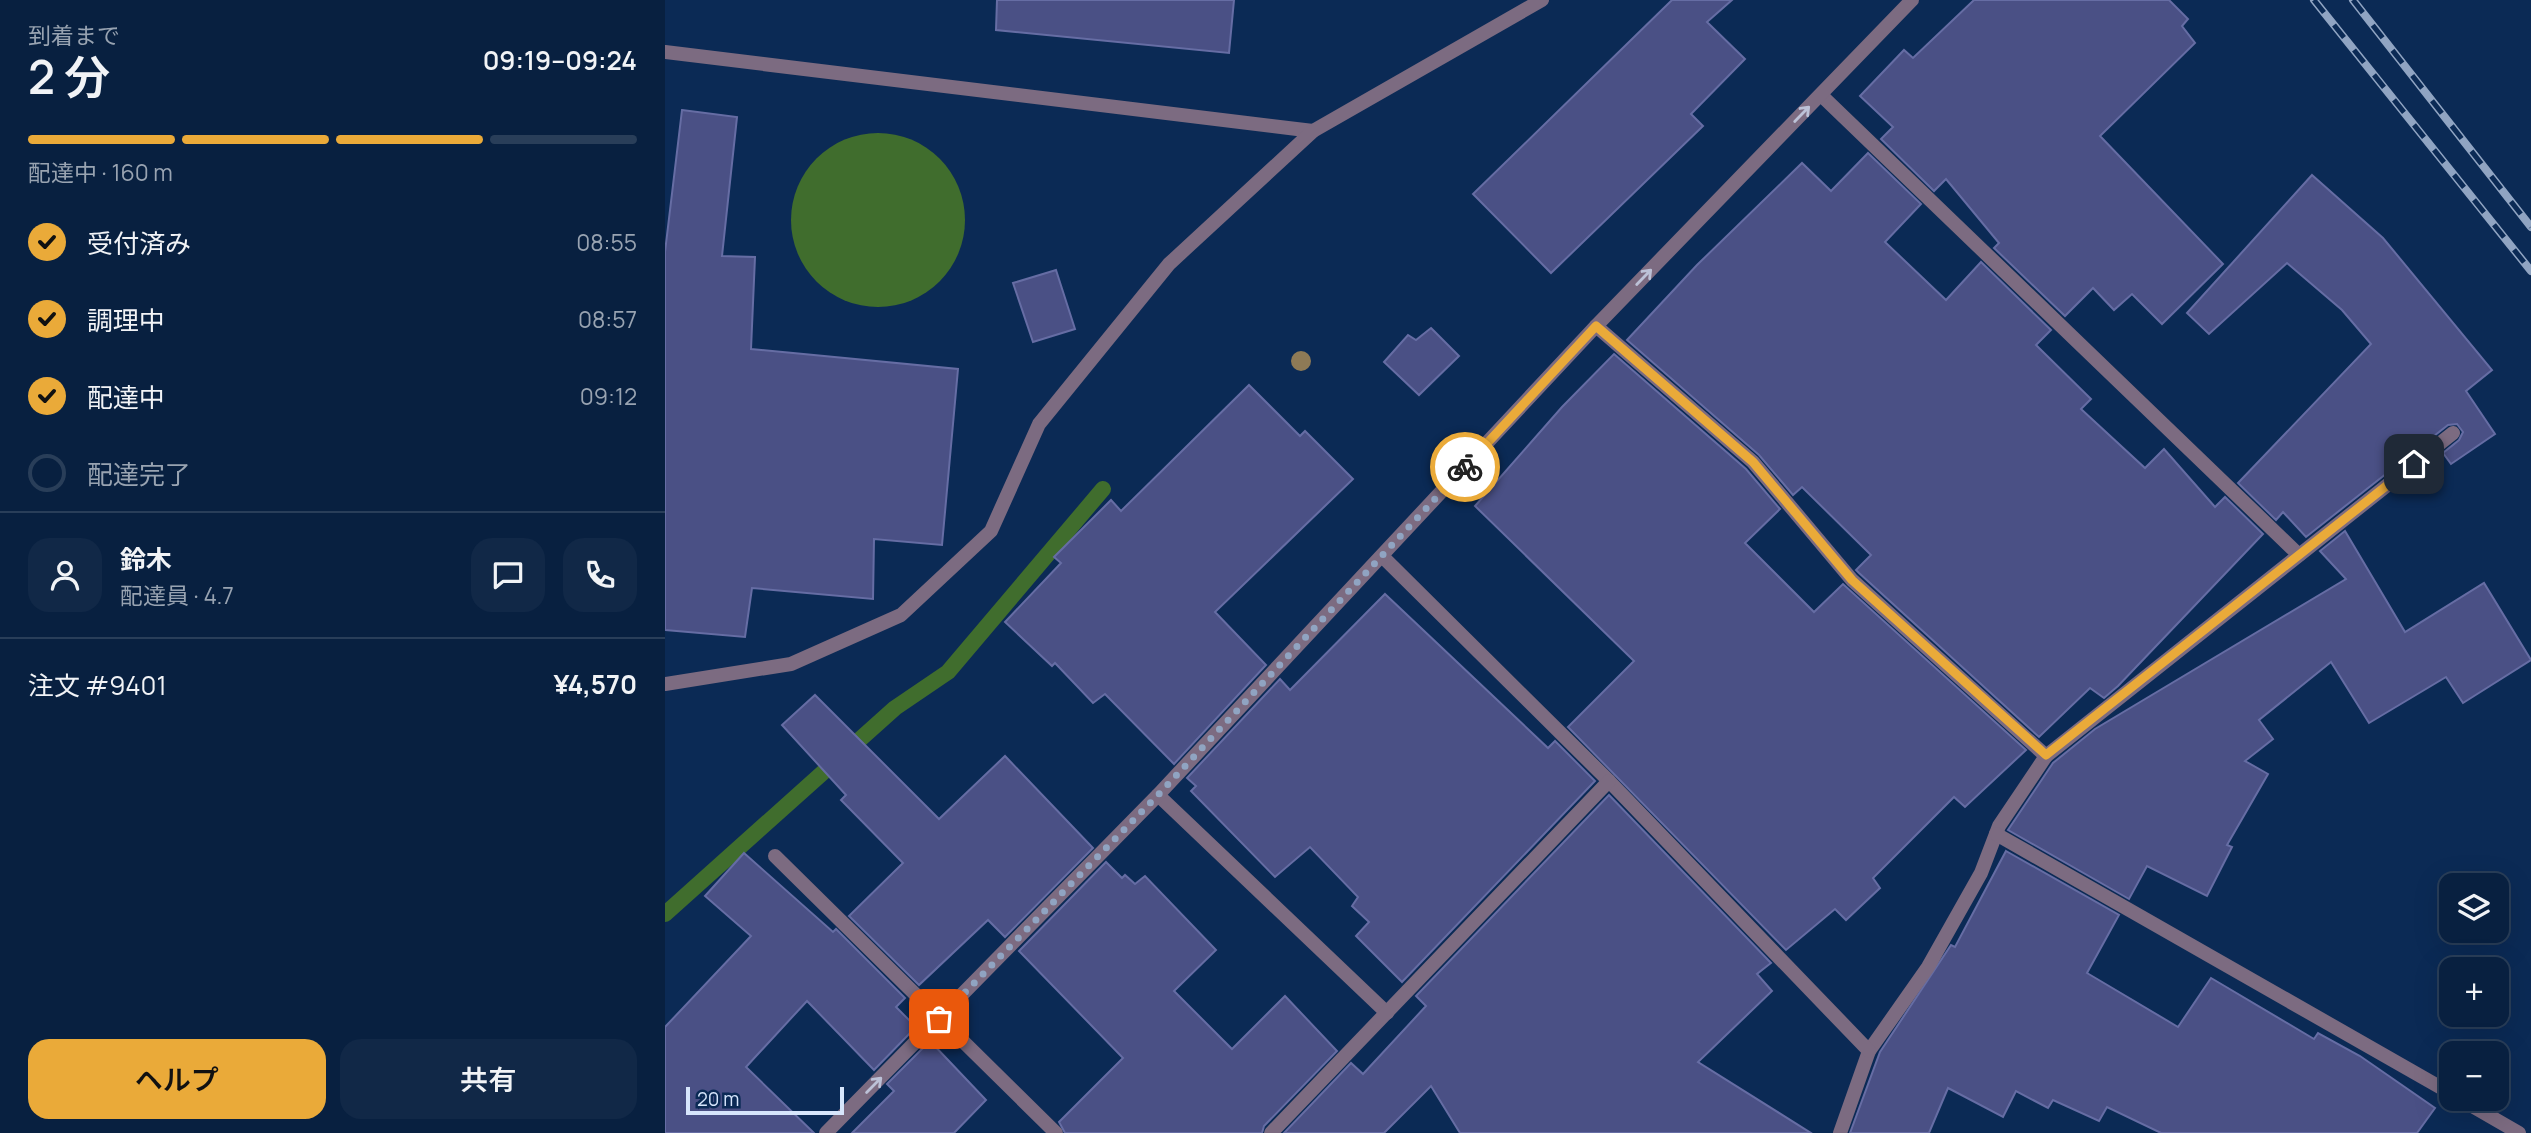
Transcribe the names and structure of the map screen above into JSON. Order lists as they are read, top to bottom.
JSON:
{
  "scale_bar": "20 m",
  "page": {
    "heading": ["2 分", "到着まで", "09:19–09:24"],
    "panel": [
      "鈴木",
      "配達員 · 4.7",
      "注文 #9401",
      "¥4,570"
    ],
    "bar": "配達中 · 160 m",
    "list": [
      ["受付済み", "08:55"],
      ["調理中", "08:57"],
      ["配達中", "09:12"],
      "配達完了"
    ],
    "map_buttons": ["+", "−"],
    "buttons": ["ヘルプ", "共有"],
    "scale": "20 m"
  }
}
